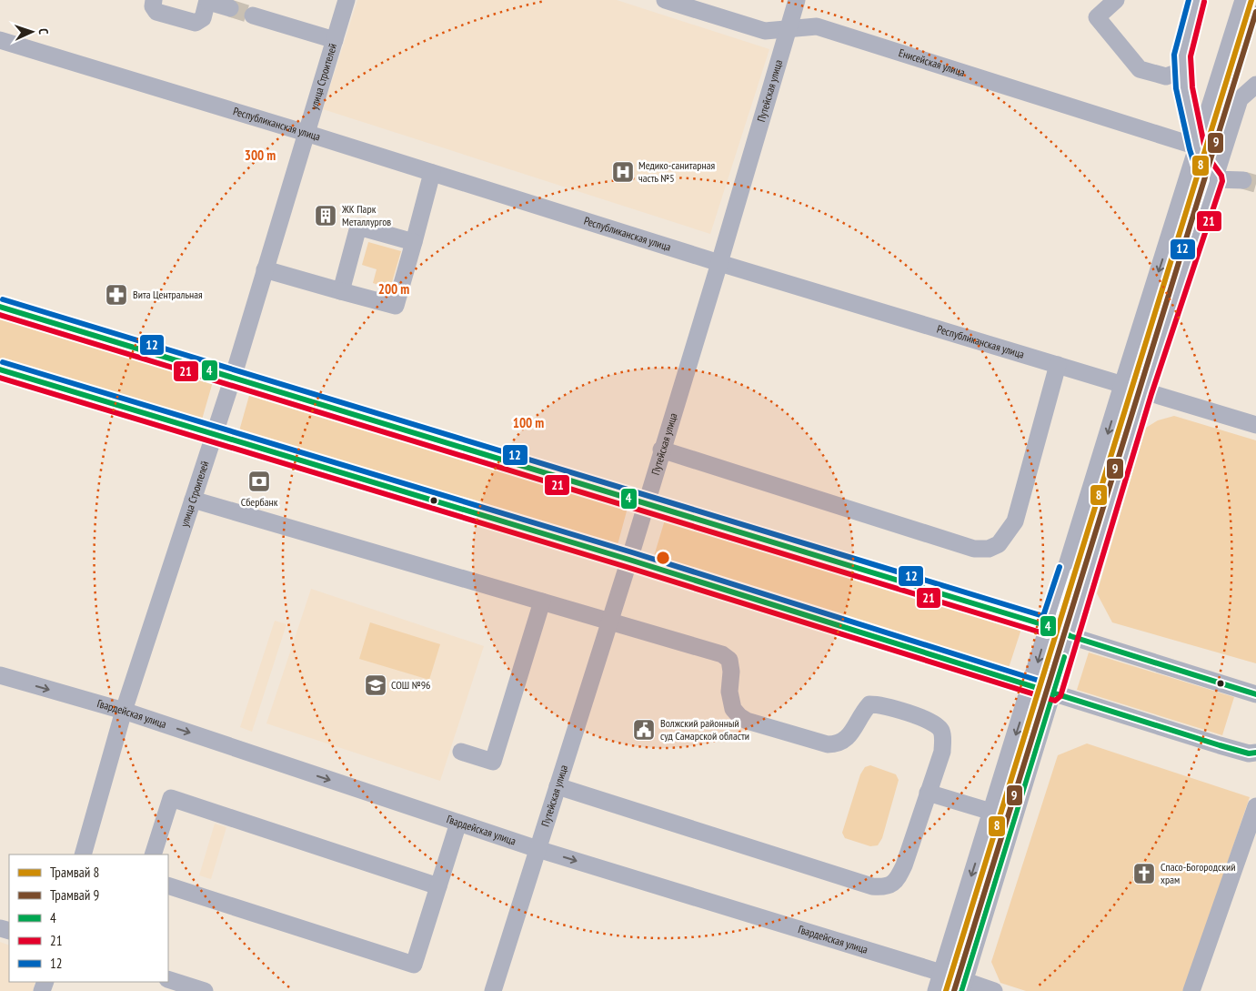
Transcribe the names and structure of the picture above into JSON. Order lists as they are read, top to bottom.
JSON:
{
  "streets": {
    "street": [
      "Енисейская улица",
      "улица Строителей",
      "Путейская улица",
      "Республиканская улица",
      "Гвардейская улица"
    ]
  },
  "crossings": [
    ["Енисейская улица", "Путейская улица"],
    ["улица Строителей", "Республиканская улица"],
    ["улица Строителей", "Гвардейская улица"],
    ["Путейская улица", "Республиканская улица"],
    ["Путейская улица", "Гвардейская улица"]
  ],
  "one_way": ["Гвардейская улица"],
  "places": {
    "hospital": ["Медико-санитарная часть №5"],
    "building": ["ЖК Парк Металлургов"],
    "pharmacy": ["Вита Центральная"],
    "bank": ["Сбербанк"],
    "school or university": ["СОШ №96"],
    "public building": ["Волжский районный суд Самарской области"],
    "church": ["Спасо-Богородский храм"]
  },
  "lines": [
    "tram line 8",
    "transit line 12",
    "transit line 21",
    "tram line 9",
    "transit line 4"
  ],
  "legend": [
    "Трамвай 8",
    "Трамвай 9",
    "4",
    "21",
    "12"
  ],
  "north": "right",
  "rings": ["300 m", "200 m", "100 m"]
}
